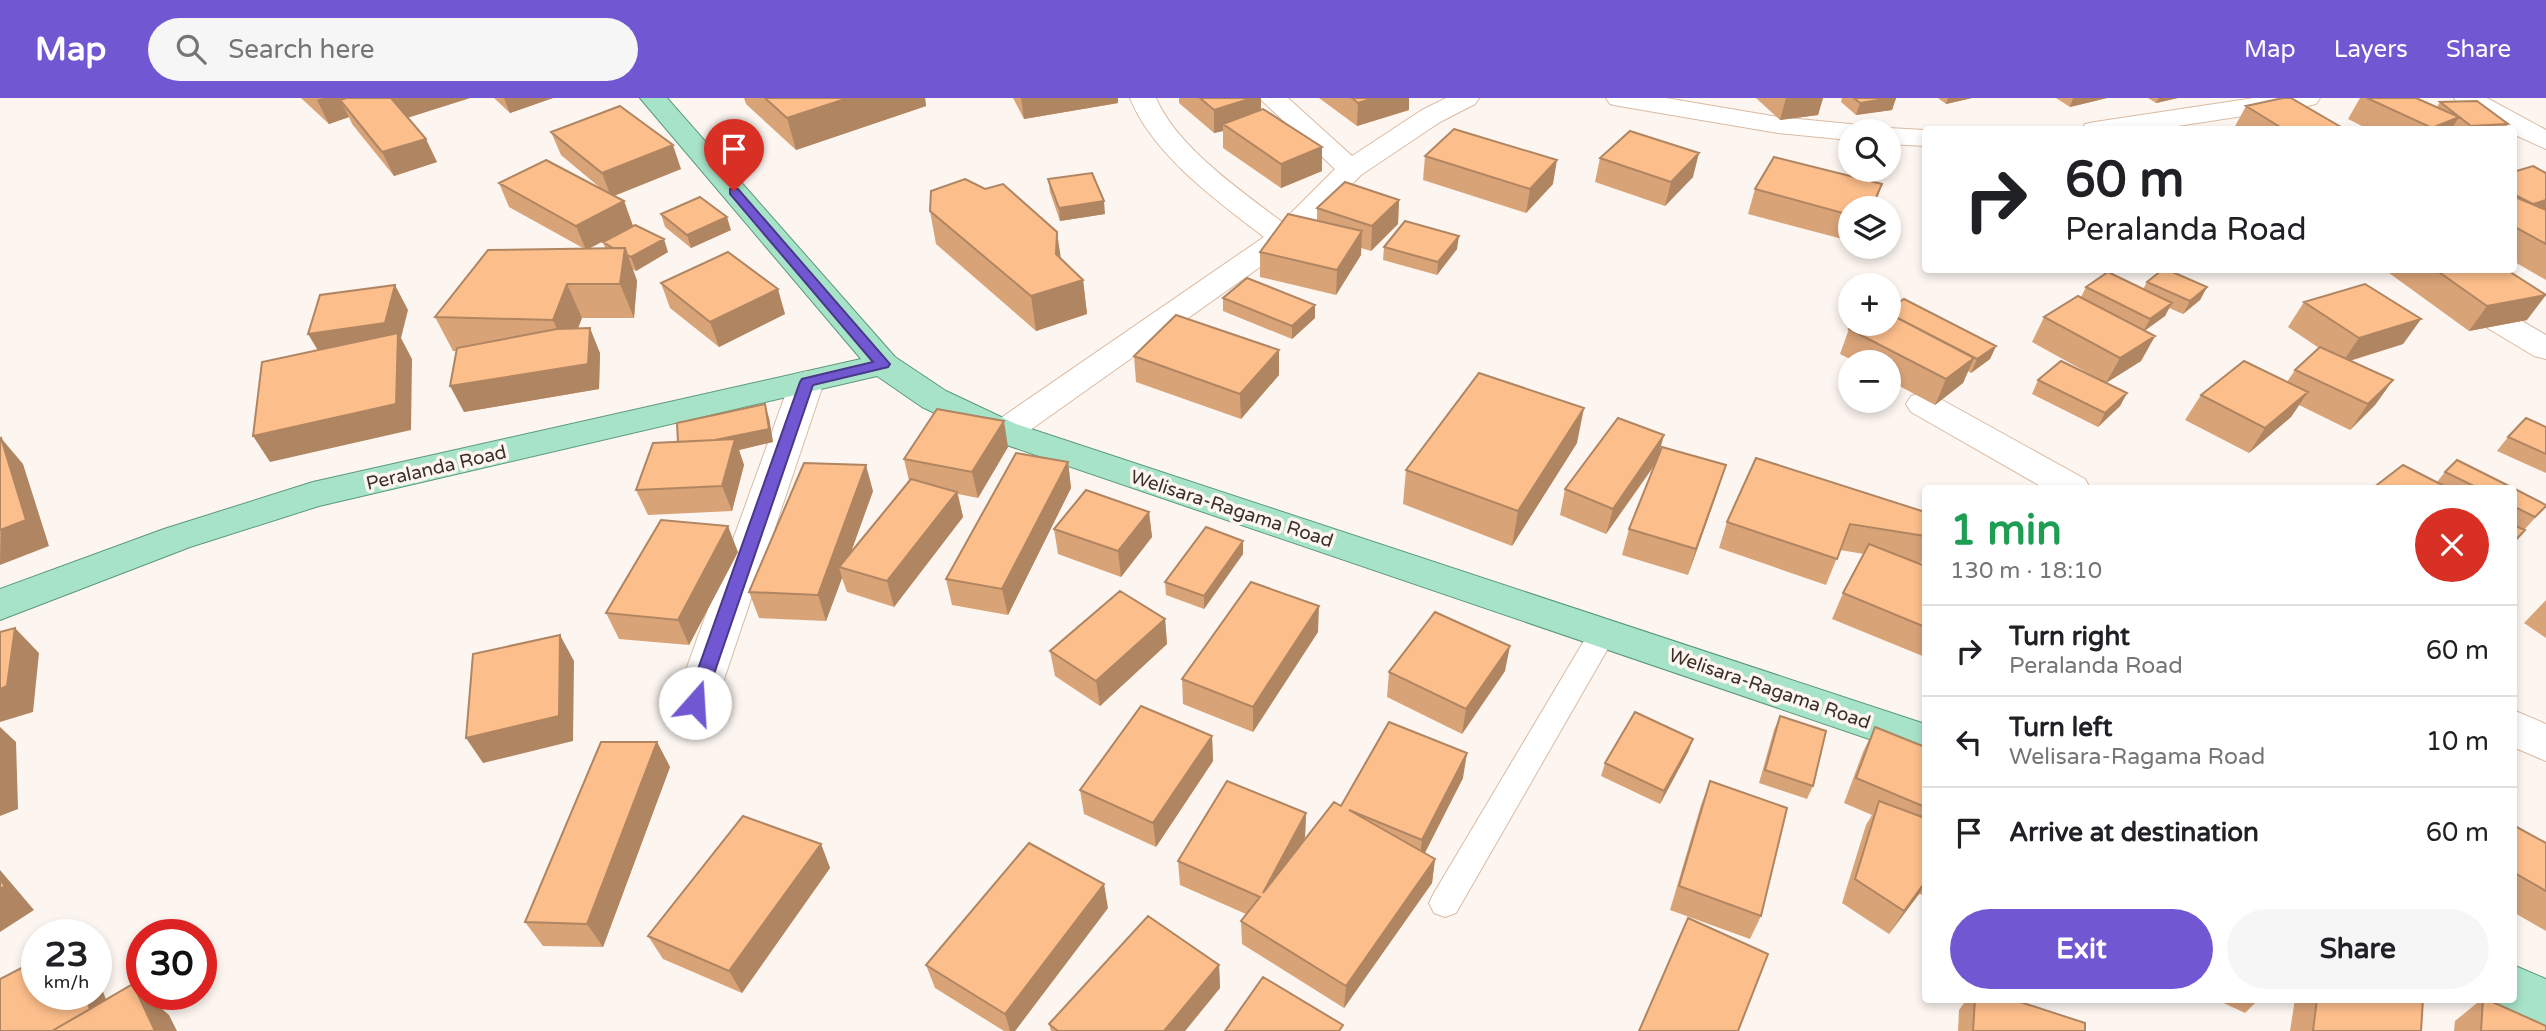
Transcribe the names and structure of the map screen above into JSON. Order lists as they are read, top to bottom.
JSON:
{
  "streets": {
    "main road": ["Peralanda Road", "Welisara-Ragama Road"]
  },
  "crossings": [
    ["Peralanda Road", "Welisara-Ragama Road"]
  ],
  "page": {
    "header": "Map",
    "search": "Search here",
    "nav": ["Map", "Layers", "Share"],
    "map_buttons": ["+", "−"],
    "turn": ["60 m", "Peralanda Road"],
    "heading": ["1 min", "130 m · 18:10"],
    "list": [
      {
        "name": "Turn right",
        "note": "Peralanda Road",
        "value": "60 m"
      },
      {
        "name": "Turn left",
        "note": "Welisara-Ragama Road",
        "value": "10 m"
      },
      {
        "name": "Arrive at destination",
        "value": "60 m"
      }
    ],
    "buttons": ["Exit", "Share"],
    "speed": "23 km/h",
    "limit": "30"
  }
}
